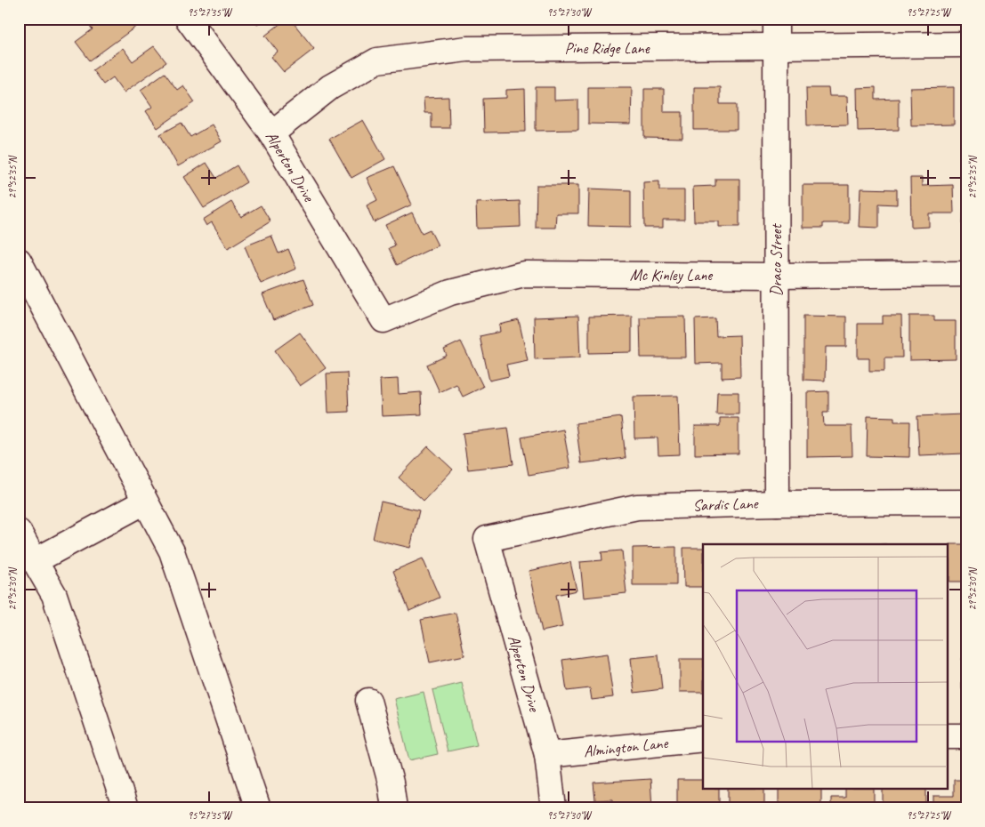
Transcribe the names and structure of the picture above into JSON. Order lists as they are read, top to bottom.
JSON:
{
  "streets": {
    "street": [
      "Pine Ridge Lane",
      "Alperton Drive",
      "Draco Street",
      "Mc Kinley Lane",
      "Sardis Lane",
      "Almington Lane"
    ]
  },
  "crossings": [
    ["Pine Ridge Lane", "Alperton Drive"],
    ["Pine Ridge Lane", "Draco Street"],
    ["Alperton Drive", "Mc Kinley Lane"],
    ["Alperton Drive", "Sardis Lane"],
    ["Alperton Drive", "Almington Lane"],
    ["Draco Street", "Mc Kinley Lane"],
    ["Draco Street", "Sardis Lane"]
  ],
  "coordinates": [
    "95°27'35\"W",
    "95°27'30\"W",
    "95°27'25\"W",
    "29°52'35\"N",
    "29°52'30\"N"
  ]
}
